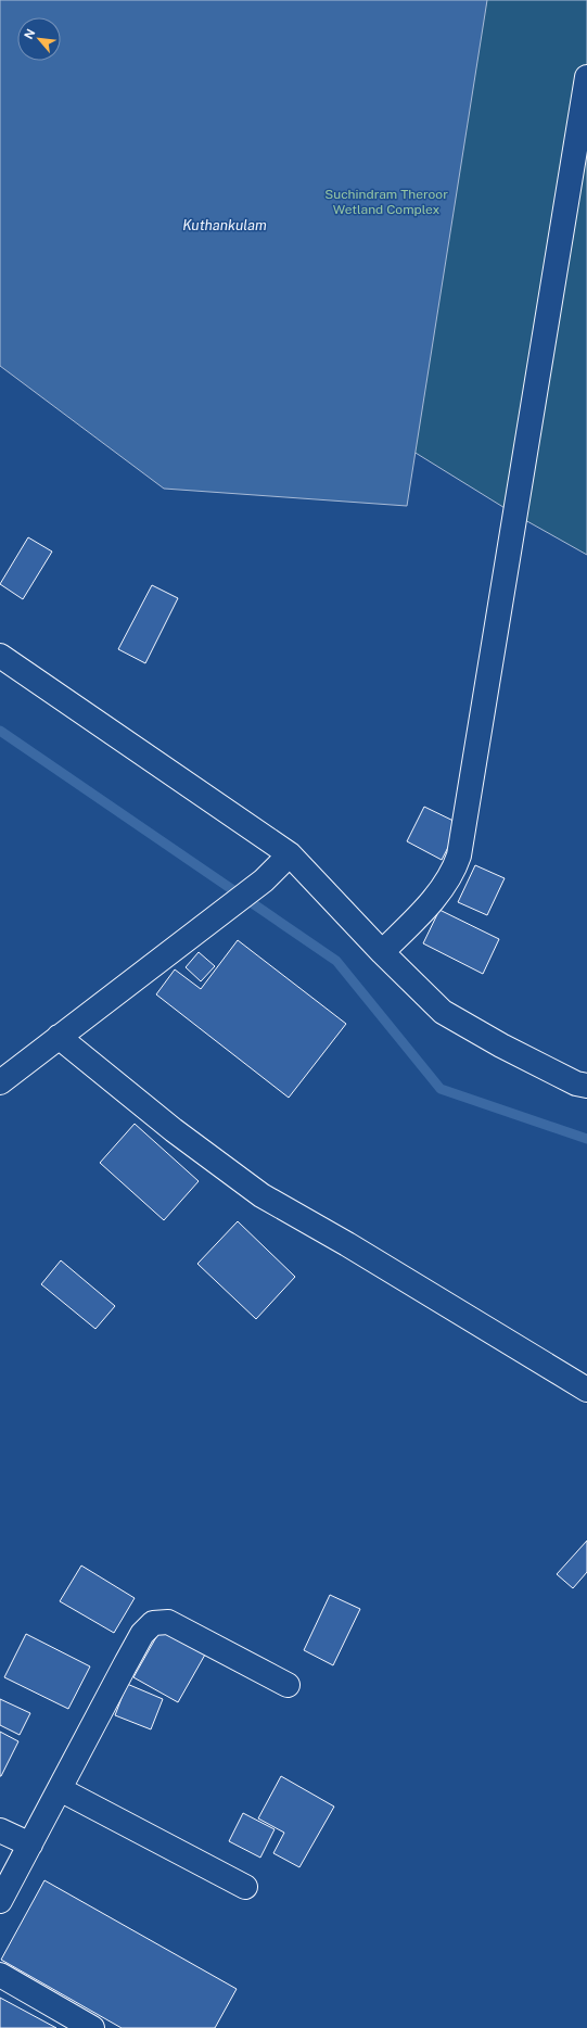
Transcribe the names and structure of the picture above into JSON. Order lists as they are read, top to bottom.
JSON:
{
  "water": ["Kuthankulam"],
  "parks": ["Suchindram Theroor Wetland Complex"],
  "north": "top left"
}
